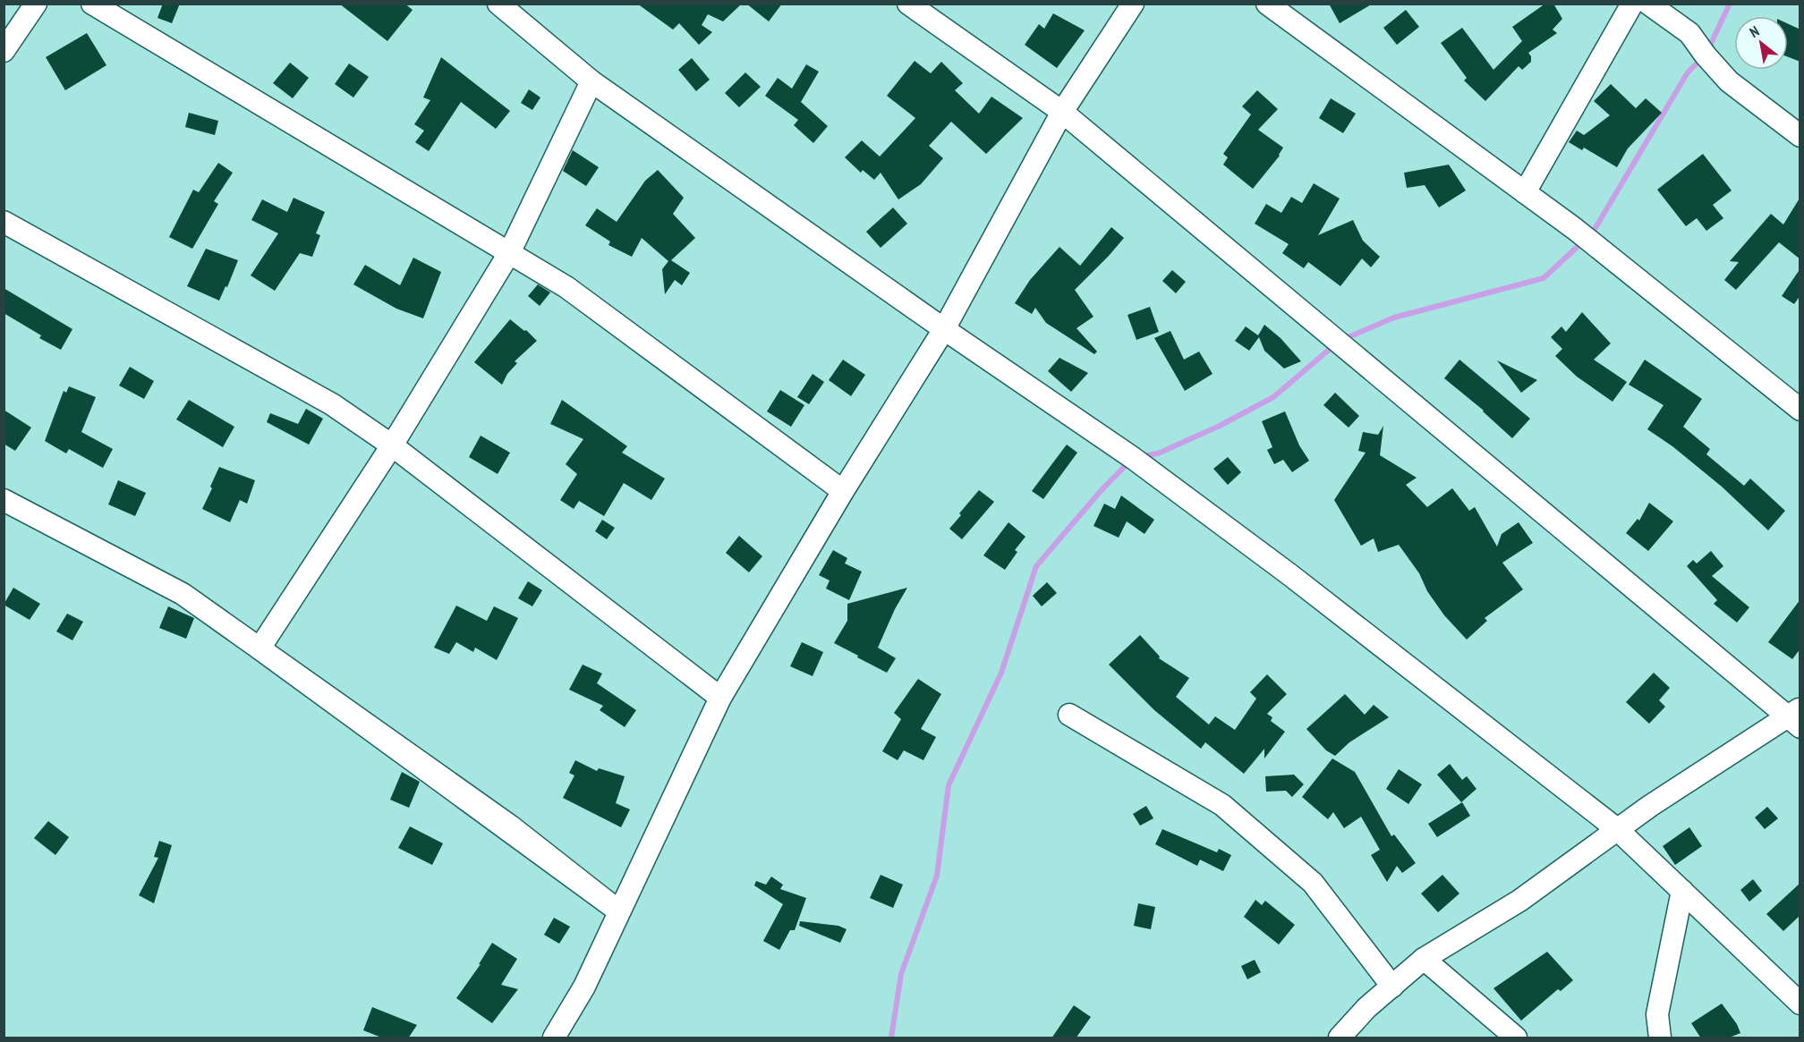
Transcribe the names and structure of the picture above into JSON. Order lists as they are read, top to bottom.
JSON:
{
  "north": "top left"
}
